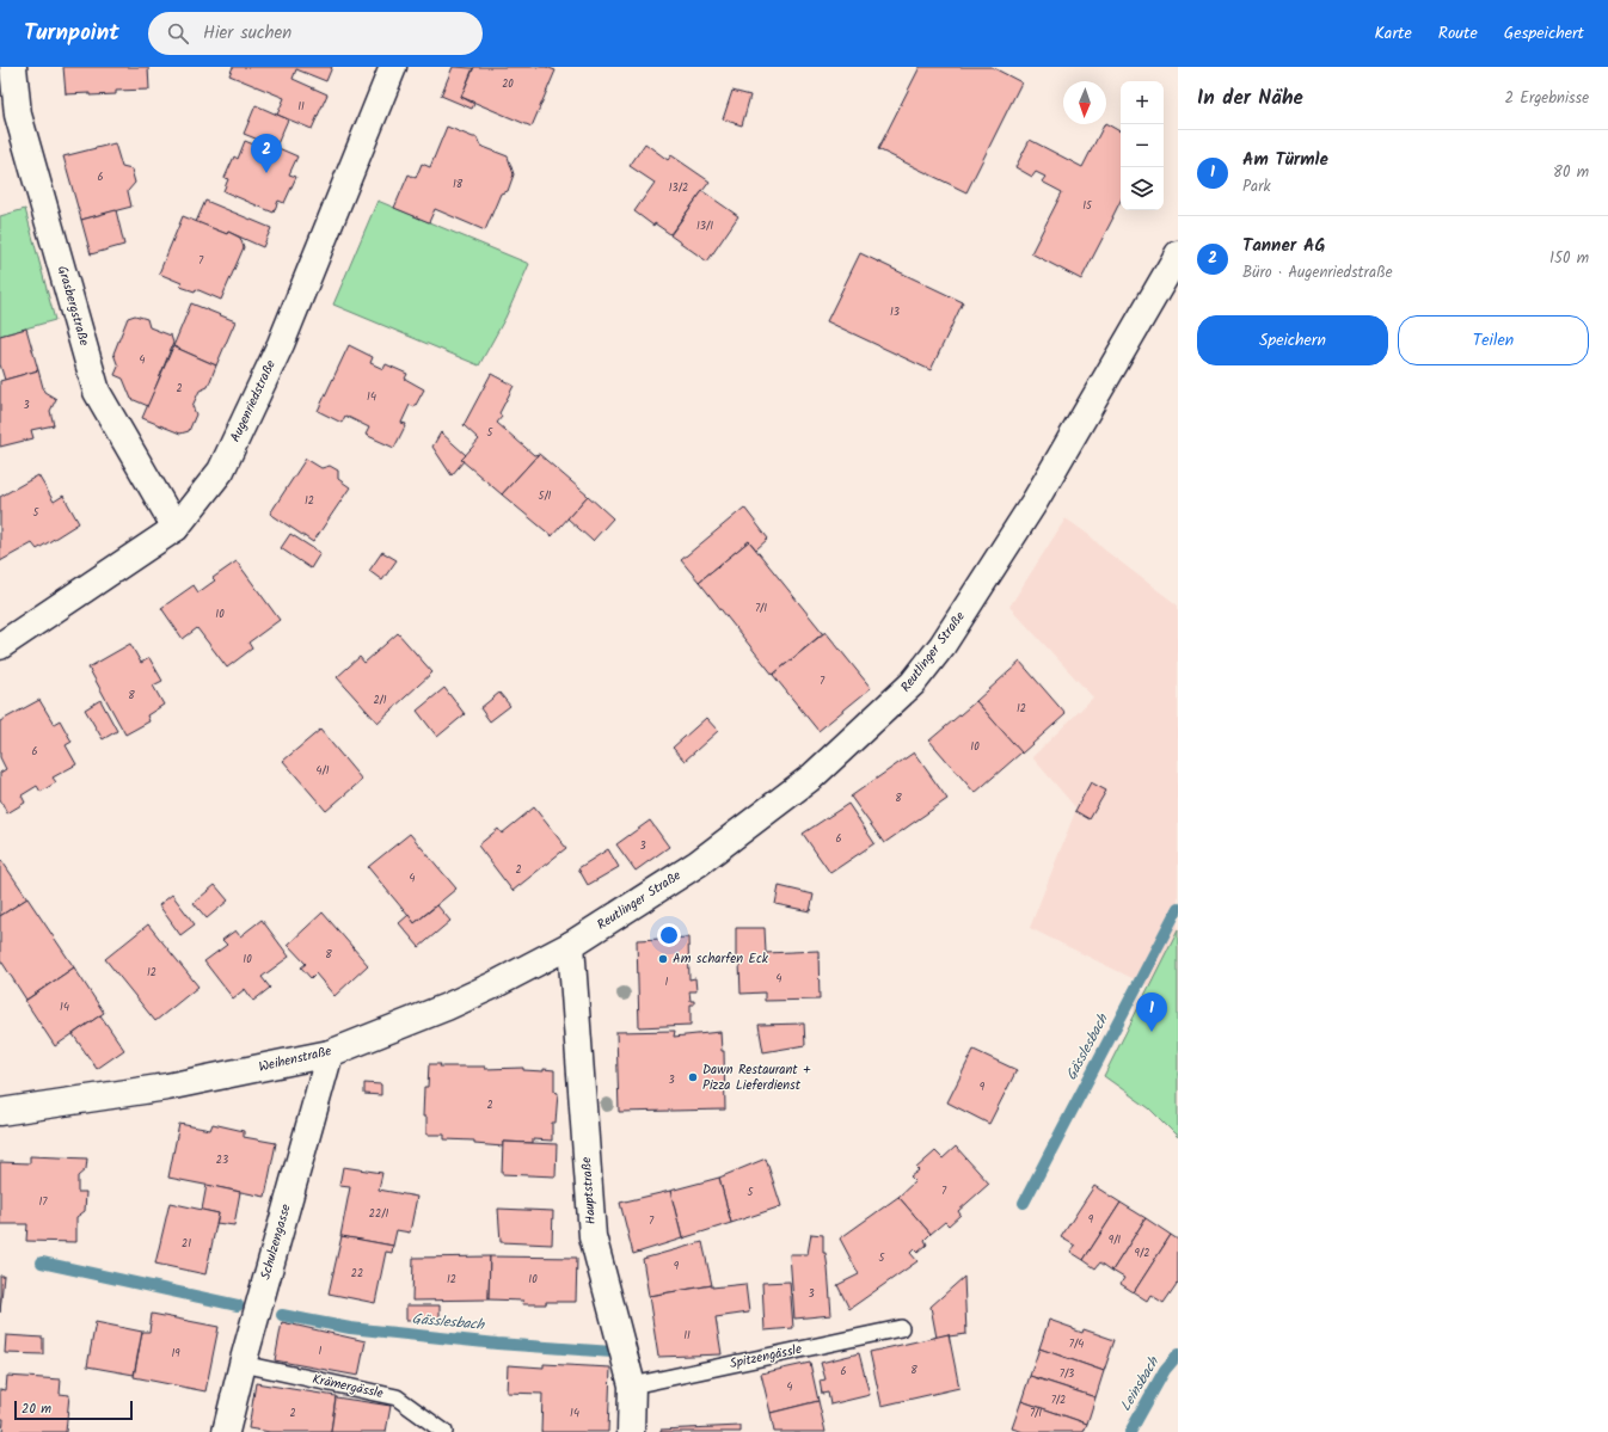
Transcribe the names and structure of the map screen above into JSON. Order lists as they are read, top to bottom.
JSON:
{
  "streets": {
    "street": [
      "Grasbergstraße",
      "Augenriedstraße",
      "Reutlinger Straße",
      "Weihenstraße",
      "Hauptstraße",
      "Schulzengasse"
    ],
    "lane": ["Spitzengässle", "Krämergässle"]
  },
  "crossings": [
    ["Grasbergstraße", "Augenriedstraße"],
    ["Reutlinger Straße", "Weihenstraße"],
    ["Reutlinger Straße", "Hauptstraße"],
    ["Weihenstraße", "Hauptstraße"],
    ["Weihenstraße", "Schulzengasse"],
    ["Hauptstraße", "Spitzengässle"],
    ["Schulzengasse", "Krämergässle"]
  ],
  "water": ["Gässlesbach", "Leinsbach"],
  "places": ["Am scharfen Eck", "Dawn Restaurant + Pizza Lieferdienst"],
  "house_numbers": [
    "20",
    "11",
    "6",
    "18",
    "13/2",
    "15",
    "13/1",
    "7",
    "13",
    "4",
    "2",
    "14",
    "3",
    "5",
    "5/1",
    "12",
    "5",
    "7/1",
    "10",
    "7",
    "8",
    "2/1",
    "12",
    "10",
    "6",
    "4/1",
    "8",
    "6",
    "3",
    "2",
    "4",
    "8",
    "10",
    "12",
    "4",
    "1",
    "14",
    "3",
    "9",
    "2",
    "23",
    "7",
    "5",
    "17",
    "22/1",
    "9",
    "7",
    "9/1",
    "21",
    "9/2",
    "5",
    "9",
    "22",
    "12",
    "10",
    "3",
    "11",
    "7/4",
    "1",
    "19",
    "8",
    "6",
    "7/3",
    "4",
    "7/2",
    "2",
    "14",
    "7/1"
  ],
  "scale_bar": "20 m",
  "north": "bottom",
  "page": {
    "header": "Turnpoint",
    "search": "Hier suchen",
    "nav": ["Karte", "Route", "Gespeichert"],
    "heading": ["In der Nähe", "2 Ergebnisse"],
    "map_buttons": ["+", "−"],
    "list": [
      {
        "mark": "1",
        "name": "Am Türmle",
        "note": "Park",
        "value": "80 m"
      },
      {
        "mark": "2",
        "name": "Tanner AG",
        "note": "Büro · Augenriedstraße",
        "value": "150 m"
      }
    ],
    "pins": ["2", "1"],
    "buttons": ["Speichern", "Teilen"],
    "scale": "20 m"
  }
}
